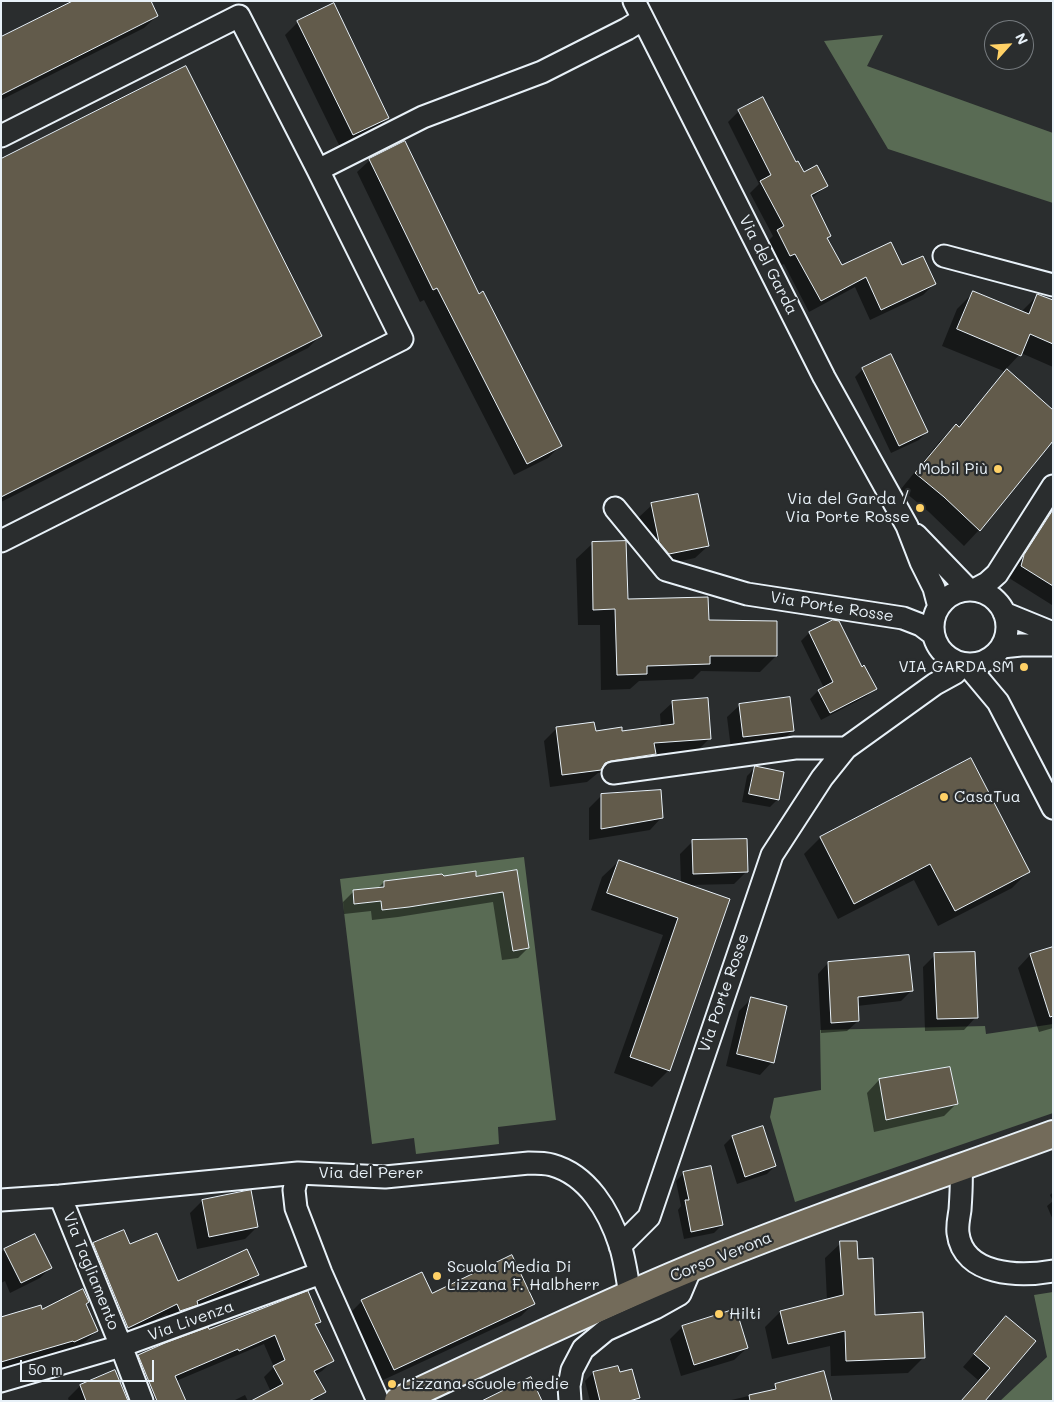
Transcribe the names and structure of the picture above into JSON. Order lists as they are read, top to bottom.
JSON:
{
  "streets": {
    "main road": ["Corso Verona"],
    "street": [
      "Via del Garda",
      "Via Porte Rosse",
      "Via del Perer",
      "Via Tagliamento",
      "Via Livenza"
    ]
  },
  "crossings": [
    ["Via del Garda", "Via Porte Rosse"],
    ["Via Porte Rosse", "Via del Perer"],
    ["Via del Perer", "Corso Verona"],
    ["Via del Perer", "Via Tagliamento"],
    ["Via Tagliamento", "Via Livenza"]
  ],
  "places": [
    "Mobil Più",
    "Via del Garda / Via Porte Rosse",
    "VIA GARDA SM",
    "CasaTua",
    "Scuola Media Di Lizzana F. Halbherr",
    "Hilti",
    "Lizzana scuole medie"
  ],
  "scale_bar": "50 m",
  "north": "top right"
}
